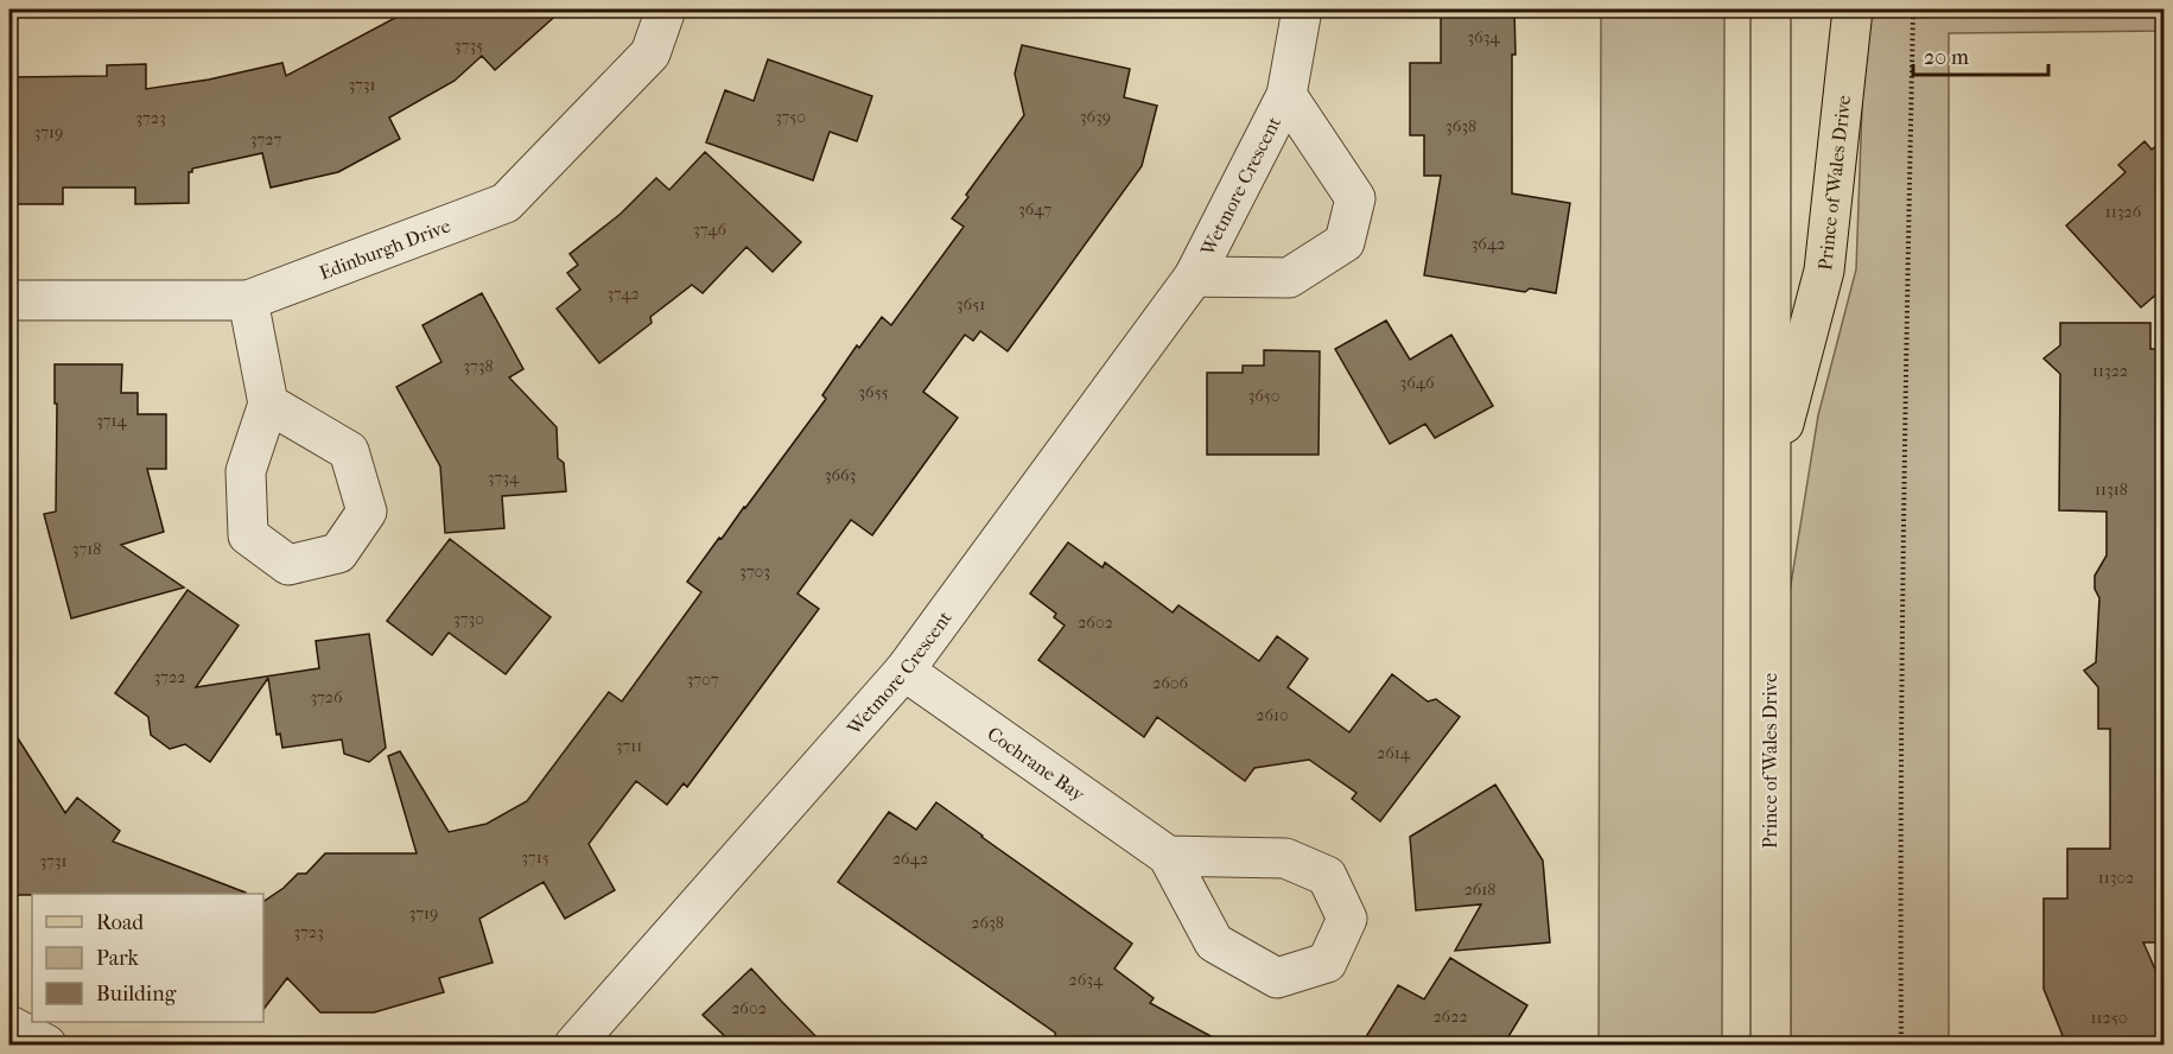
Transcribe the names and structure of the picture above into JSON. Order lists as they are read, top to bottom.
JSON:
{
  "streets": {
    "main road": ["Prince of Wales Drive"],
    "street": ["Wetmore Crescent", "Edinburgh Drive", "Cochrane Bay"]
  },
  "crossings": [
    ["Wetmore Crescent", "Cochrane Bay"]
  ],
  "house_numbers": [
    "3634",
    "3735",
    "3731",
    "3750",
    "3639",
    "3723",
    "3638",
    "3719",
    "3727",
    "3647",
    "11326",
    "3746",
    "3642",
    "3742",
    "3651",
    "3738",
    "11322",
    "3646",
    "3655",
    "3650",
    "3714",
    "3663",
    "3734",
    "11318",
    "3718",
    "3703",
    "3730",
    "2602",
    "3722",
    "3707",
    "2606",
    "3726",
    "2610",
    "3711",
    "2614",
    "3715",
    "2642",
    "3731",
    "11302",
    "2618",
    "3719",
    "2638",
    "3723",
    "2634",
    "2602",
    "2622",
    "11250"
  ],
  "legend": ["Road", "Park", "Building"],
  "scale_bar": "20 m"
}
